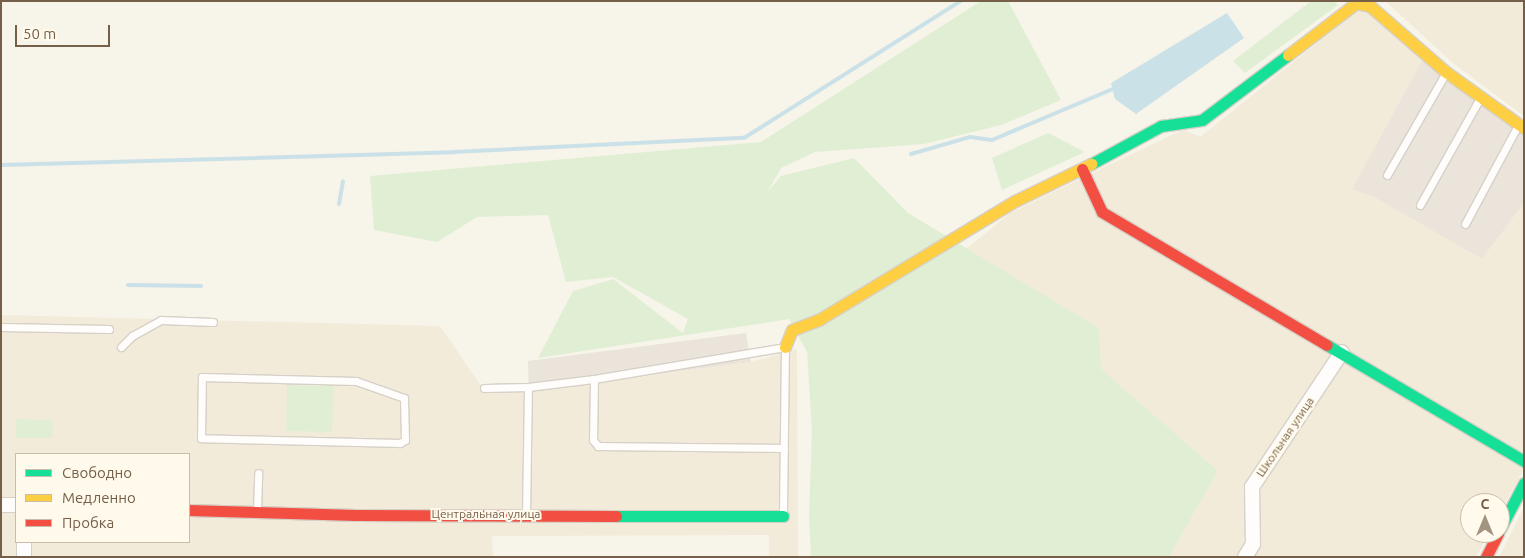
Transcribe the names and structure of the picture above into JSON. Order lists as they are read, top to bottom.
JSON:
{
  "streets": {
    "street": ["Школьная улица", "Центральная улица"]
  },
  "legend": ["Свободно", "Медленно", "Пробка"],
  "scale_bar": "50 m",
  "north": "top"
}
